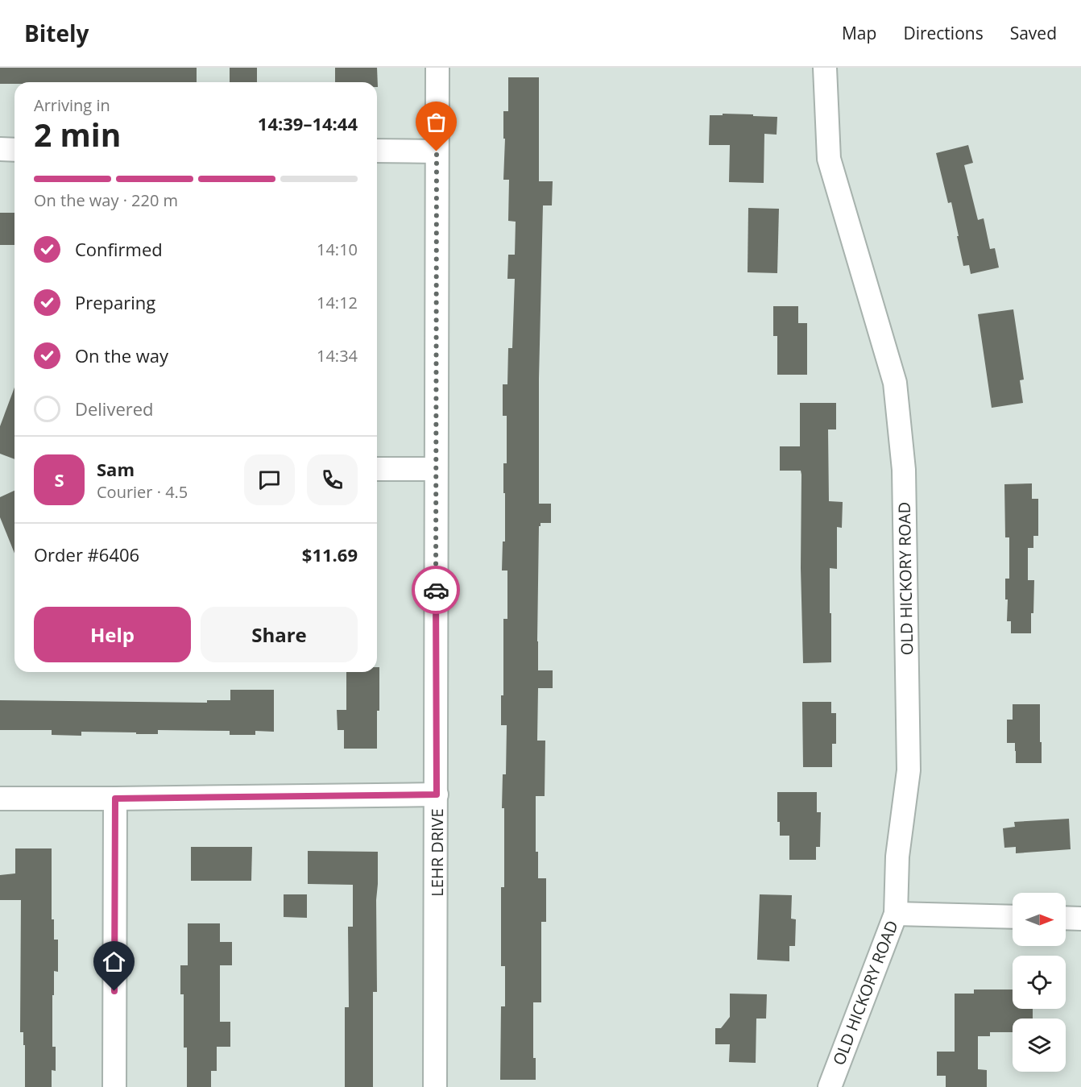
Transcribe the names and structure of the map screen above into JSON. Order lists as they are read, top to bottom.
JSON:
{
  "streets": {
    "street": ["OLD HICKORY ROAD", "LEHR DRIVE"]
  },
  "north": "right",
  "page": {
    "header": "Bitely",
    "nav": ["Map", "Directions", "Saved"],
    "heading": ["2 min", "Arriving in", "14:39–14:44"],
    "panel": [
      "Sam",
      "Courier · 4.5",
      "Order #6406",
      "$11.69"
    ],
    "bar": "On the way · 220 m",
    "list": [
      ["Confirmed", "14:10"],
      ["Preparing", "14:12"],
      ["On the way", "14:34"],
      "Delivered"
    ],
    "round": "S",
    "buttons": ["Help", "Share"]
  }
}
